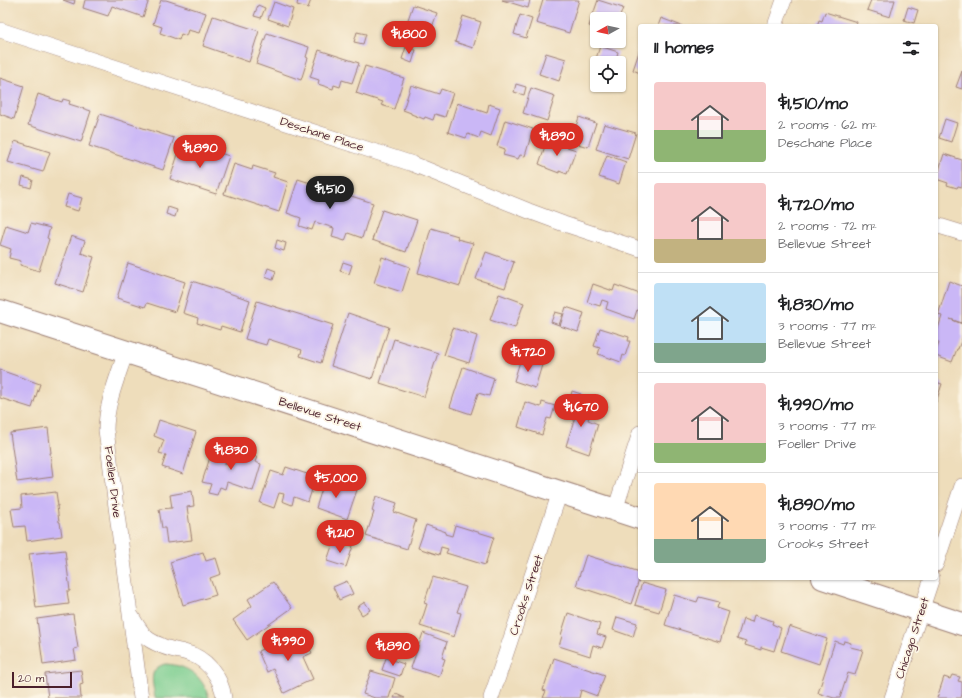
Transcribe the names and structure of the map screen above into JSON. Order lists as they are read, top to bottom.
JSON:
{
  "streets": {
    "street": [
      "Deschane Place",
      "Bellevue Street",
      "Foeller Drive",
      "Crooks Street",
      "Chicago Street"
    ]
  },
  "crossings": [
    ["Bellevue Street", "Foeller Drive"],
    ["Bellevue Street", "Crooks Street"]
  ],
  "scale_bar": "20 m",
  "north": "left",
  "page": {
    "price": [
      "$1,800",
      "$1,890",
      "$1,890",
      "$1,510",
      "$1,720",
      "$1,670",
      "$1,830",
      "$5,000",
      "$1,210",
      "$1,990",
      "$1,890"
    ],
    "heading": "11 homes",
    "list": [
      {
        "name": "$1,510/mo",
        "note": "2 rooms · 62 m² · Deschane Place"
      },
      {
        "name": "$1,720/mo",
        "note": "2 rooms · 72 m² · Bellevue Street"
      },
      {
        "name": "$1,830/mo",
        "note": "3 rooms · 77 m² · Bellevue Street"
      },
      {
        "name": "$1,990/mo",
        "note": "3 rooms · 77 m² · Foeller Drive"
      },
      {
        "name": "$1,890/mo",
        "note": "3 rooms · 77 m² · Crooks Street"
      }
    ],
    "scale": "20 m"
  }
}
